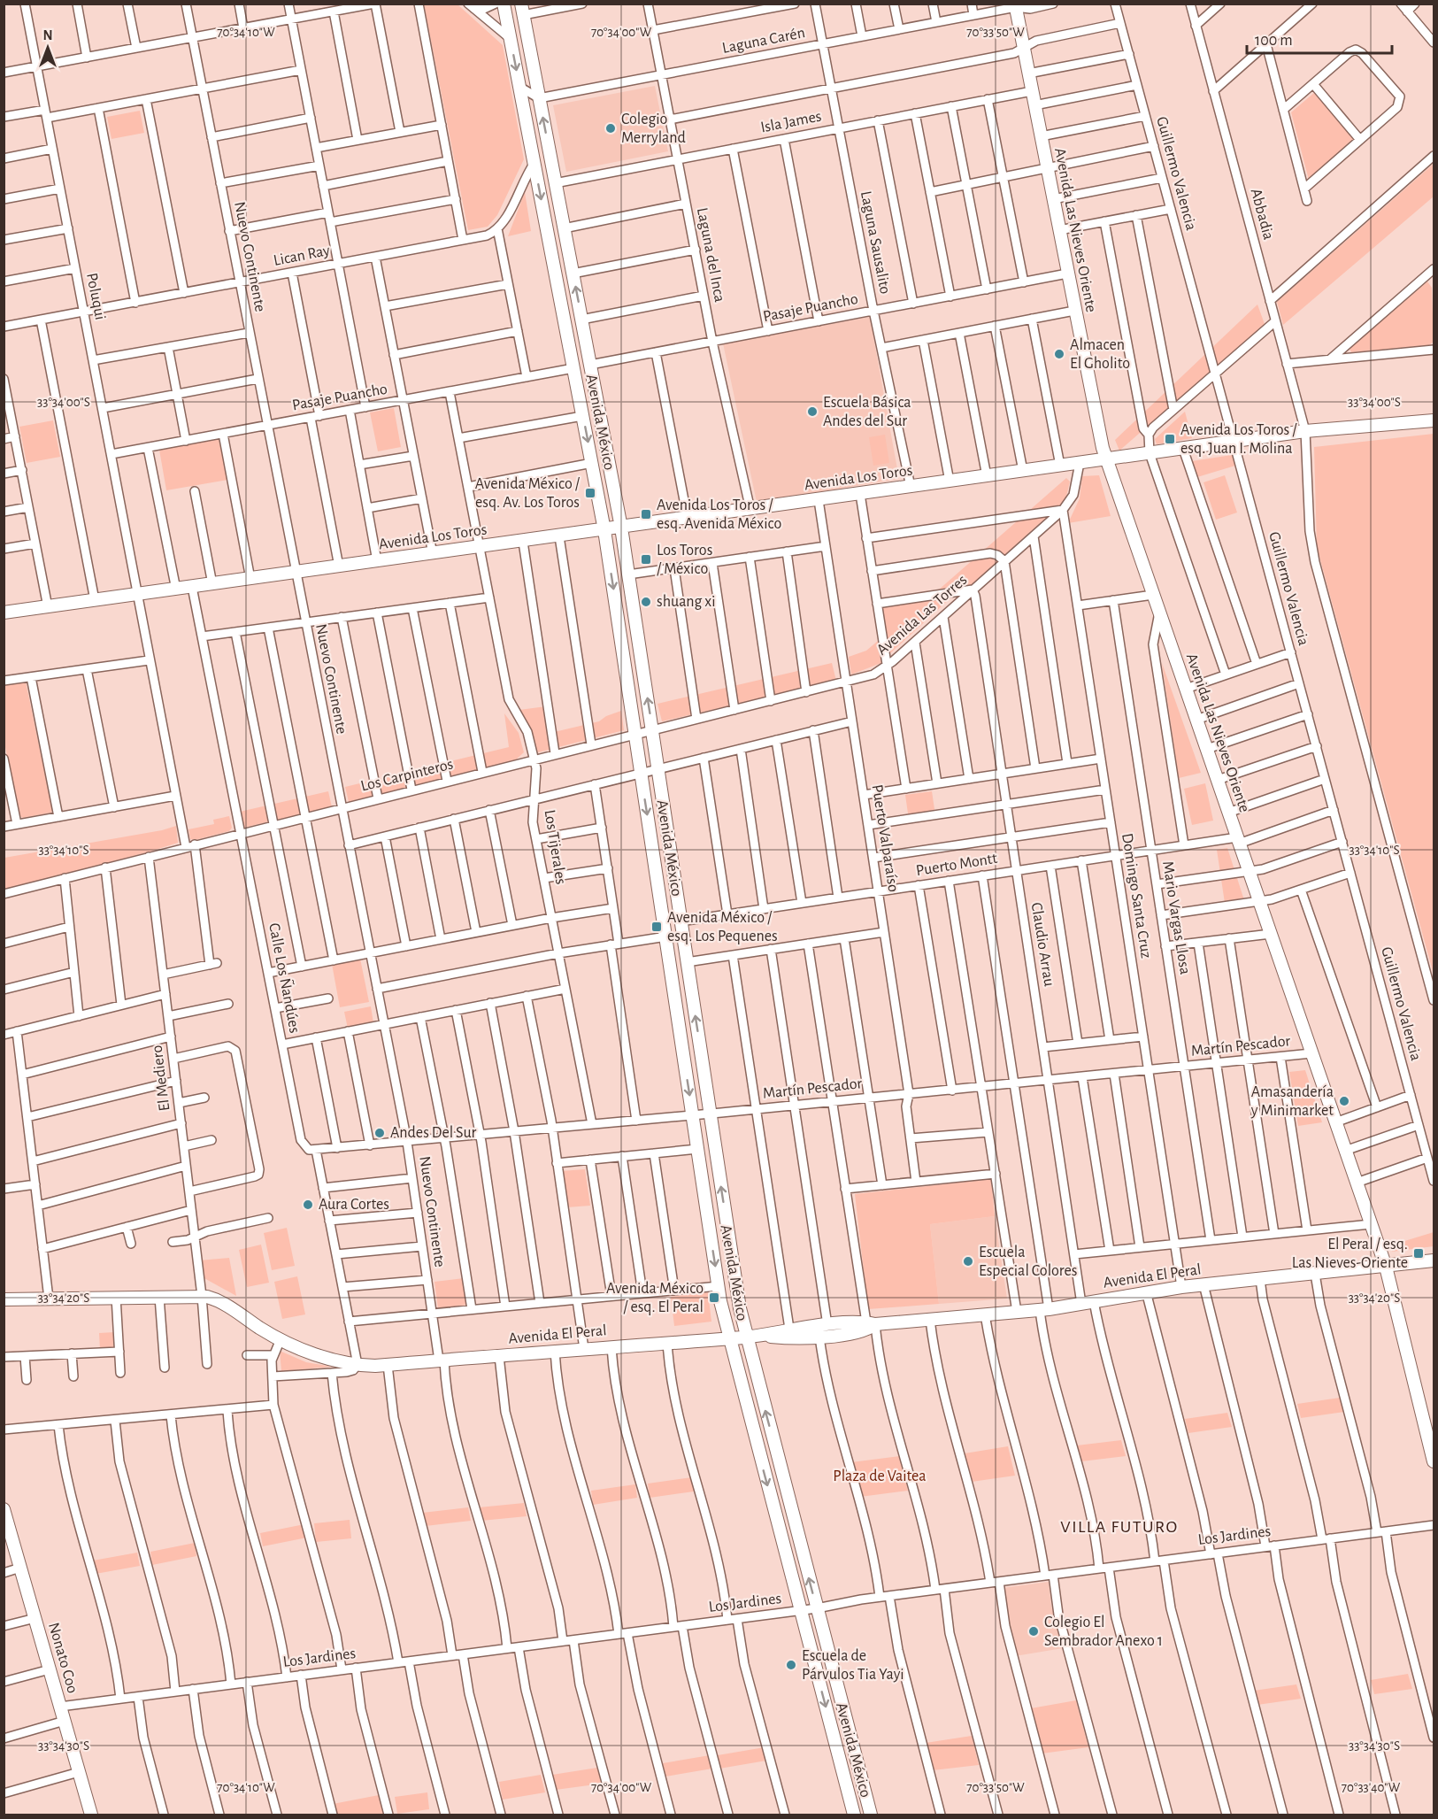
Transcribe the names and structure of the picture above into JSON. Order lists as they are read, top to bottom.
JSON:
{
  "streets": {
    "main road": [
      "Avenida Las Nieves Oriente",
      "Avenida México",
      "Avenida Los Toros",
      "Avenida El Peral",
      "Nonato Coo"
    ],
    "street": [
      "Laguna Carén",
      "Isla James",
      "Guillermo Valencia",
      "Abbadia",
      "Laguna Sausalito",
      "Laguna del Inca",
      "Lican Ray",
      "Nuevo Continente",
      "Poluqui",
      "Pasaje Puancho",
      "Avenida Las Torres",
      "Los Carpinteros",
      "Puerto Valparaíso",
      "Los Tijerales",
      "Puerto Montt",
      "Domingo Santa Cruz",
      "Mario Vargas Llosa",
      "Claudio Arrau",
      "Calle Los Ñandúes",
      "Martín Pescador",
      "El Mediero",
      "Los Jardines"
    ]
  },
  "crossings": [
    ["Laguna Carén", "Avenida Las Nieves Oriente"],
    ["Laguna Carén", "Laguna Sausalito"],
    ["Laguna Carén", "Laguna del Inca"],
    ["Laguna Carén", "Avenida México"],
    ["Isla James", "Avenida Las Nieves Oriente"],
    ["Isla James", "Laguna Sausalito"],
    ["Isla James", "Laguna del Inca"],
    ["Isla James", "Avenida México"],
    ["Guillermo Valencia", "Avenida Los Toros"],
    ["Guillermo Valencia", "Puerto Montt"],
    ["Abbadia", "Avenida Los Toros"],
    ["Avenida Las Nieves Oriente", "Pasaje Puancho"],
    ["Avenida Las Nieves Oriente", "Avenida Los Toros"],
    ["Avenida Las Nieves Oriente", "Puerto Montt"],
    ["Avenida Las Nieves Oriente", "Martín Pescador"],
    ["Avenida Las Nieves Oriente", "Avenida El Peral"],
    ["Laguna Sausalito", "Pasaje Puancho"],
    ["Laguna Sausalito", "Avenida Los Toros"],
    ["Laguna del Inca", "Pasaje Puancho"],
    ["Laguna del Inca", "Avenida Los Toros"],
    ["Lican Ray", "Nuevo Continente"],
    ["Lican Ray", "Poluqui"],
    ["Nuevo Continente", "Pasaje Puancho"],
    ["Nuevo Continente", "Avenida Los Toros"],
    ["Nuevo Continente", "Los Carpinteros"],
    ["Nuevo Continente", "Martín Pescador"],
    ["Nuevo Continente", "Avenida El Peral"],
    ["Nuevo Continente", "Los Jardines"],
    ["Poluqui", "Pasaje Puancho"],
    ["Poluqui", "Avenida Los Toros"],
    ["Poluqui", "Los Carpinteros"],
    ["Poluqui", "El Mediero"],
    ["Pasaje Puancho", "Avenida México"],
    ["Pasaje Puancho", "Los Tijerales"],
    ["Avenida México", "Avenida Los Toros"],
    ["Avenida México", "Avenida Las Torres"],
    ["Avenida México", "Los Carpinteros"],
    ["Avenida México", "Puerto Montt"],
    ["Avenida México", "Martín Pescador"],
    ["Avenida México", "Avenida El Peral"],
    ["Avenida México", "Los Jardines"],
    ["Avenida Los Toros", "Avenida Las Torres"],
    ["Avenida Los Toros", "Puerto Valparaíso"],
    ["Avenida Los Toros", "Los Tijerales"],
    ["Avenida Los Toros", "Calle Los Ñandúes"],
    ["Avenida Las Torres", "Los Carpinteros"],
    ["Avenida Las Torres", "Puerto Valparaíso"],
    ["Avenida Las Torres", "Domingo Santa Cruz"],
    ["Avenida Las Torres", "Claudio Arrau"],
    ["Los Carpinteros", "Los Tijerales"],
    ["Los Carpinteros", "Calle Los Ñandúes"],
    ["Los Carpinteros", "El Mediero"],
    ["Puerto Valparaíso", "Puerto Montt"],
    ["Puerto Valparaíso", "Martín Pescador"],
    ["Los Tijerales", "Martín Pescador"],
    ["Puerto Montt", "Domingo Santa Cruz"],
    ["Puerto Montt", "Mario Vargas Llosa"],
    ["Puerto Montt", "Claudio Arrau"],
    ["Domingo Santa Cruz", "Martín Pescador"],
    ["Domingo Santa Cruz", "Avenida El Peral"],
    ["Mario Vargas Llosa", "Martín Pescador"],
    ["Claudio Arrau", "Martín Pescador"],
    ["Claudio Arrau", "Avenida El Peral"],
    ["Claudio Arrau", "Los Jardines"],
    ["Calle Los Ñandúes", "Martín Pescador"],
    ["El Mediero", "Avenida El Peral"],
    ["Los Jardines", "Nonato Coo"]
  ],
  "districts": ["VILLA FUTURO"],
  "parks": ["Plaza de Vaitea"],
  "places": {
    "other": [
      "Colegio Merryland",
      "Almacen El Gholito",
      "Escuela Básica Andes del Sur",
      "shuang xi",
      "Amasandería y Minimarket",
      "Andes Del Sur",
      "Aura Cortes",
      "Escuela Especial Colores",
      "Colegio El Sembrador Anexo 1",
      "Escuela de Párvulos Tia Yayi"
    ],
    "transit": [
      "Avenida Los Toros / esq. Juan I. Molina",
      "Avenida México / esq. Av. Los Toros",
      "Avenida Los Toros / esq. Avenida México",
      "Los Toros / México",
      "Avenida México / esq. Los Pequenes",
      "El Peral / esq. Las Nieves-Oriente",
      "Avenida México / esq. El Peral"
    ]
  },
  "scale_bar": "100 m",
  "north": "top",
  "coordinates": [
    "70°34'10\"W",
    "70°34'00\"W",
    "70°33'50\"W",
    "33°34'00\"S",
    "33°34'10\"S",
    "33°34'20\"S",
    "33°34'30\"S",
    "70°33'40\"W"
  ]
}
